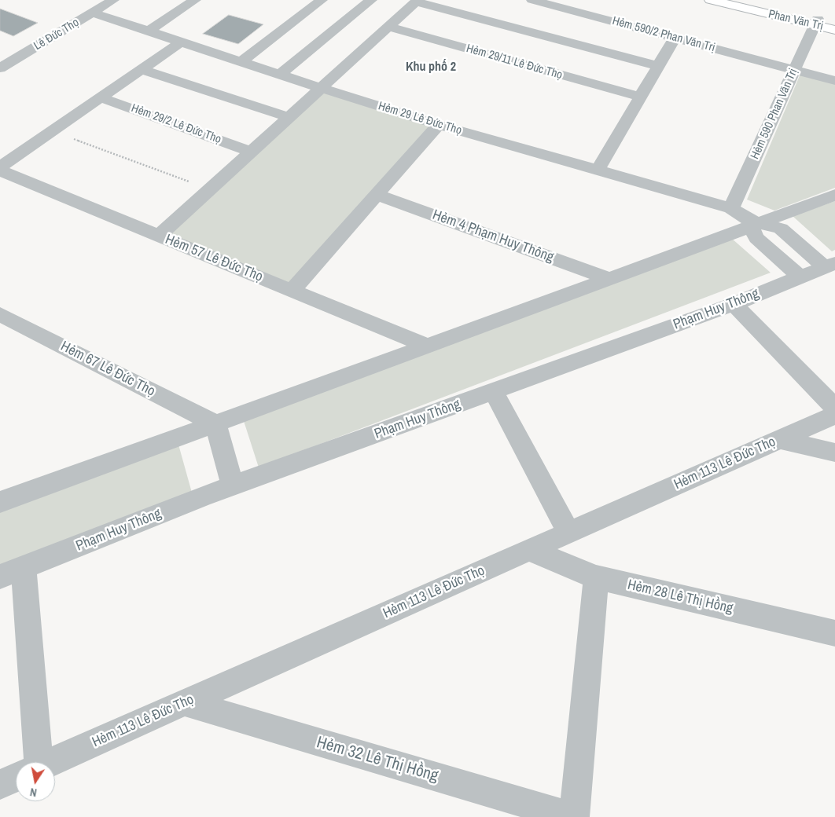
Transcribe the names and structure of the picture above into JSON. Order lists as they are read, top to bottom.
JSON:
{
  "streets": {
    "main road": ["Phan Văn Trị"],
    "street": [
      "Lê Đức Thọ",
      "Hẻm 590/2 Phan Văn Trị",
      "Hẻm 29/11 Lê Đức Thọ",
      "Hẻm 590 Phan Văn Trị",
      "Hẻm 29 Lê Đức Thọ",
      "Hẻm 29/2 Lê Đức Thọ",
      "Hẻm 4 Phạm Huy Thông",
      "Hẻm 57 Lê Đức Thọ",
      "Phạm Huy Thông",
      "Hẻm 67 Lê Đức Thọ",
      "Hẻm 113 Lê Đức Thọ",
      "Hẻm 28 Lê Thị Hồng",
      "Hẻm 32 Lê Thị Hồng"
    ]
  },
  "crossings": [
    ["Phan Văn Trị", "Hẻm 590 Phan Văn Trị"],
    ["Lê Đức Thọ", "Hẻm 29 Lê Đức Thọ"],
    ["Hẻm 590/2 Phan Văn Trị", "Hẻm 590 Phan Văn Trị"],
    ["Hẻm 590 Phan Văn Trị", "Hẻm 29 Lê Đức Thọ"],
    ["Hẻm 113 Lê Đức Thọ", "Hẻm 28 Lê Thị Hồng"],
    ["Hẻm 113 Lê Đức Thọ", "Hẻm 32 Lê Thị Hồng"]
  ],
  "districts": ["Khu phố 2"],
  "north": "bottom"
}
